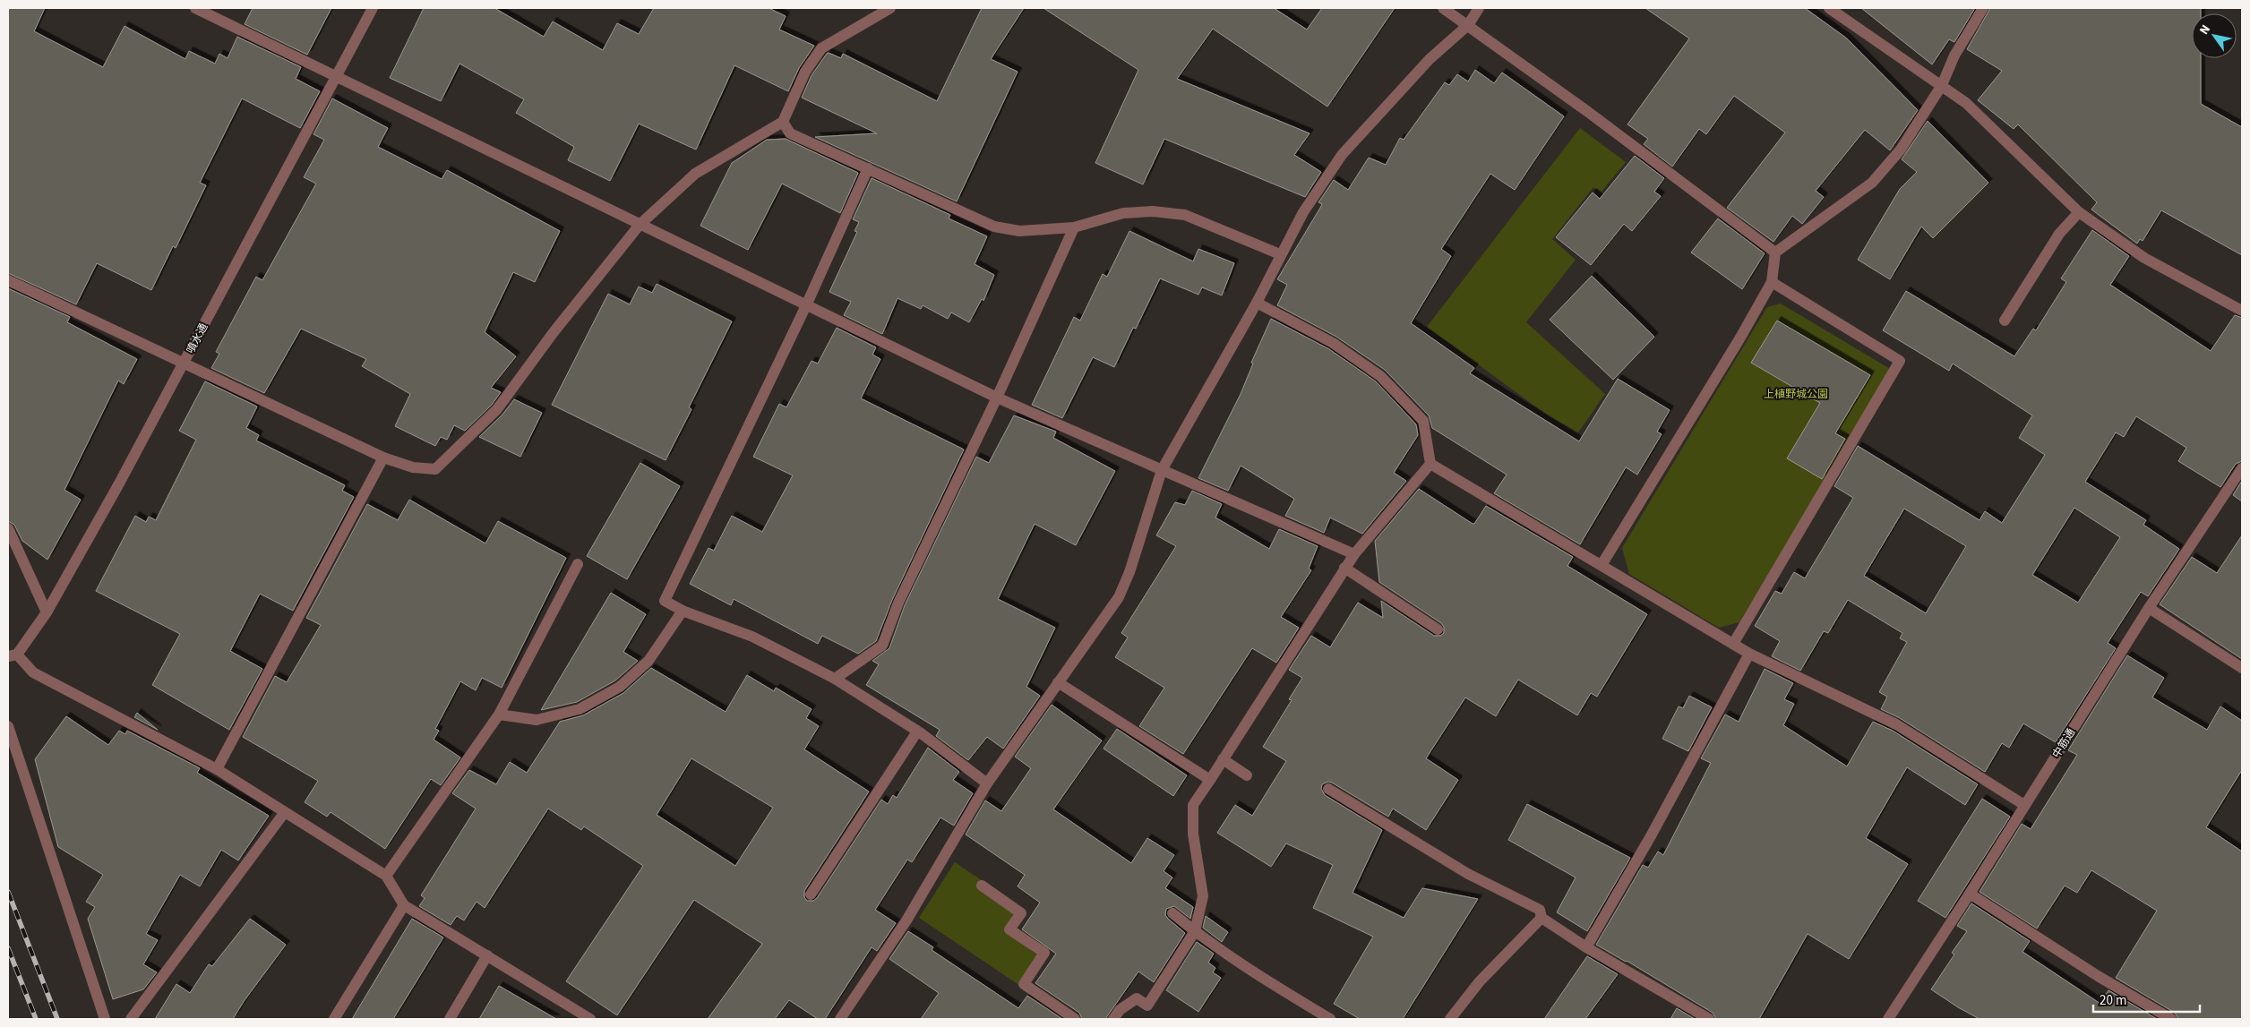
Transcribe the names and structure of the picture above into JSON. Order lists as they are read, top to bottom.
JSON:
{
  "streets": {
    "street": ["噴水通", "中筋通"]
  },
  "parks": ["上植野城公園"],
  "scale_bar": "20 m",
  "north": "top left"
}
